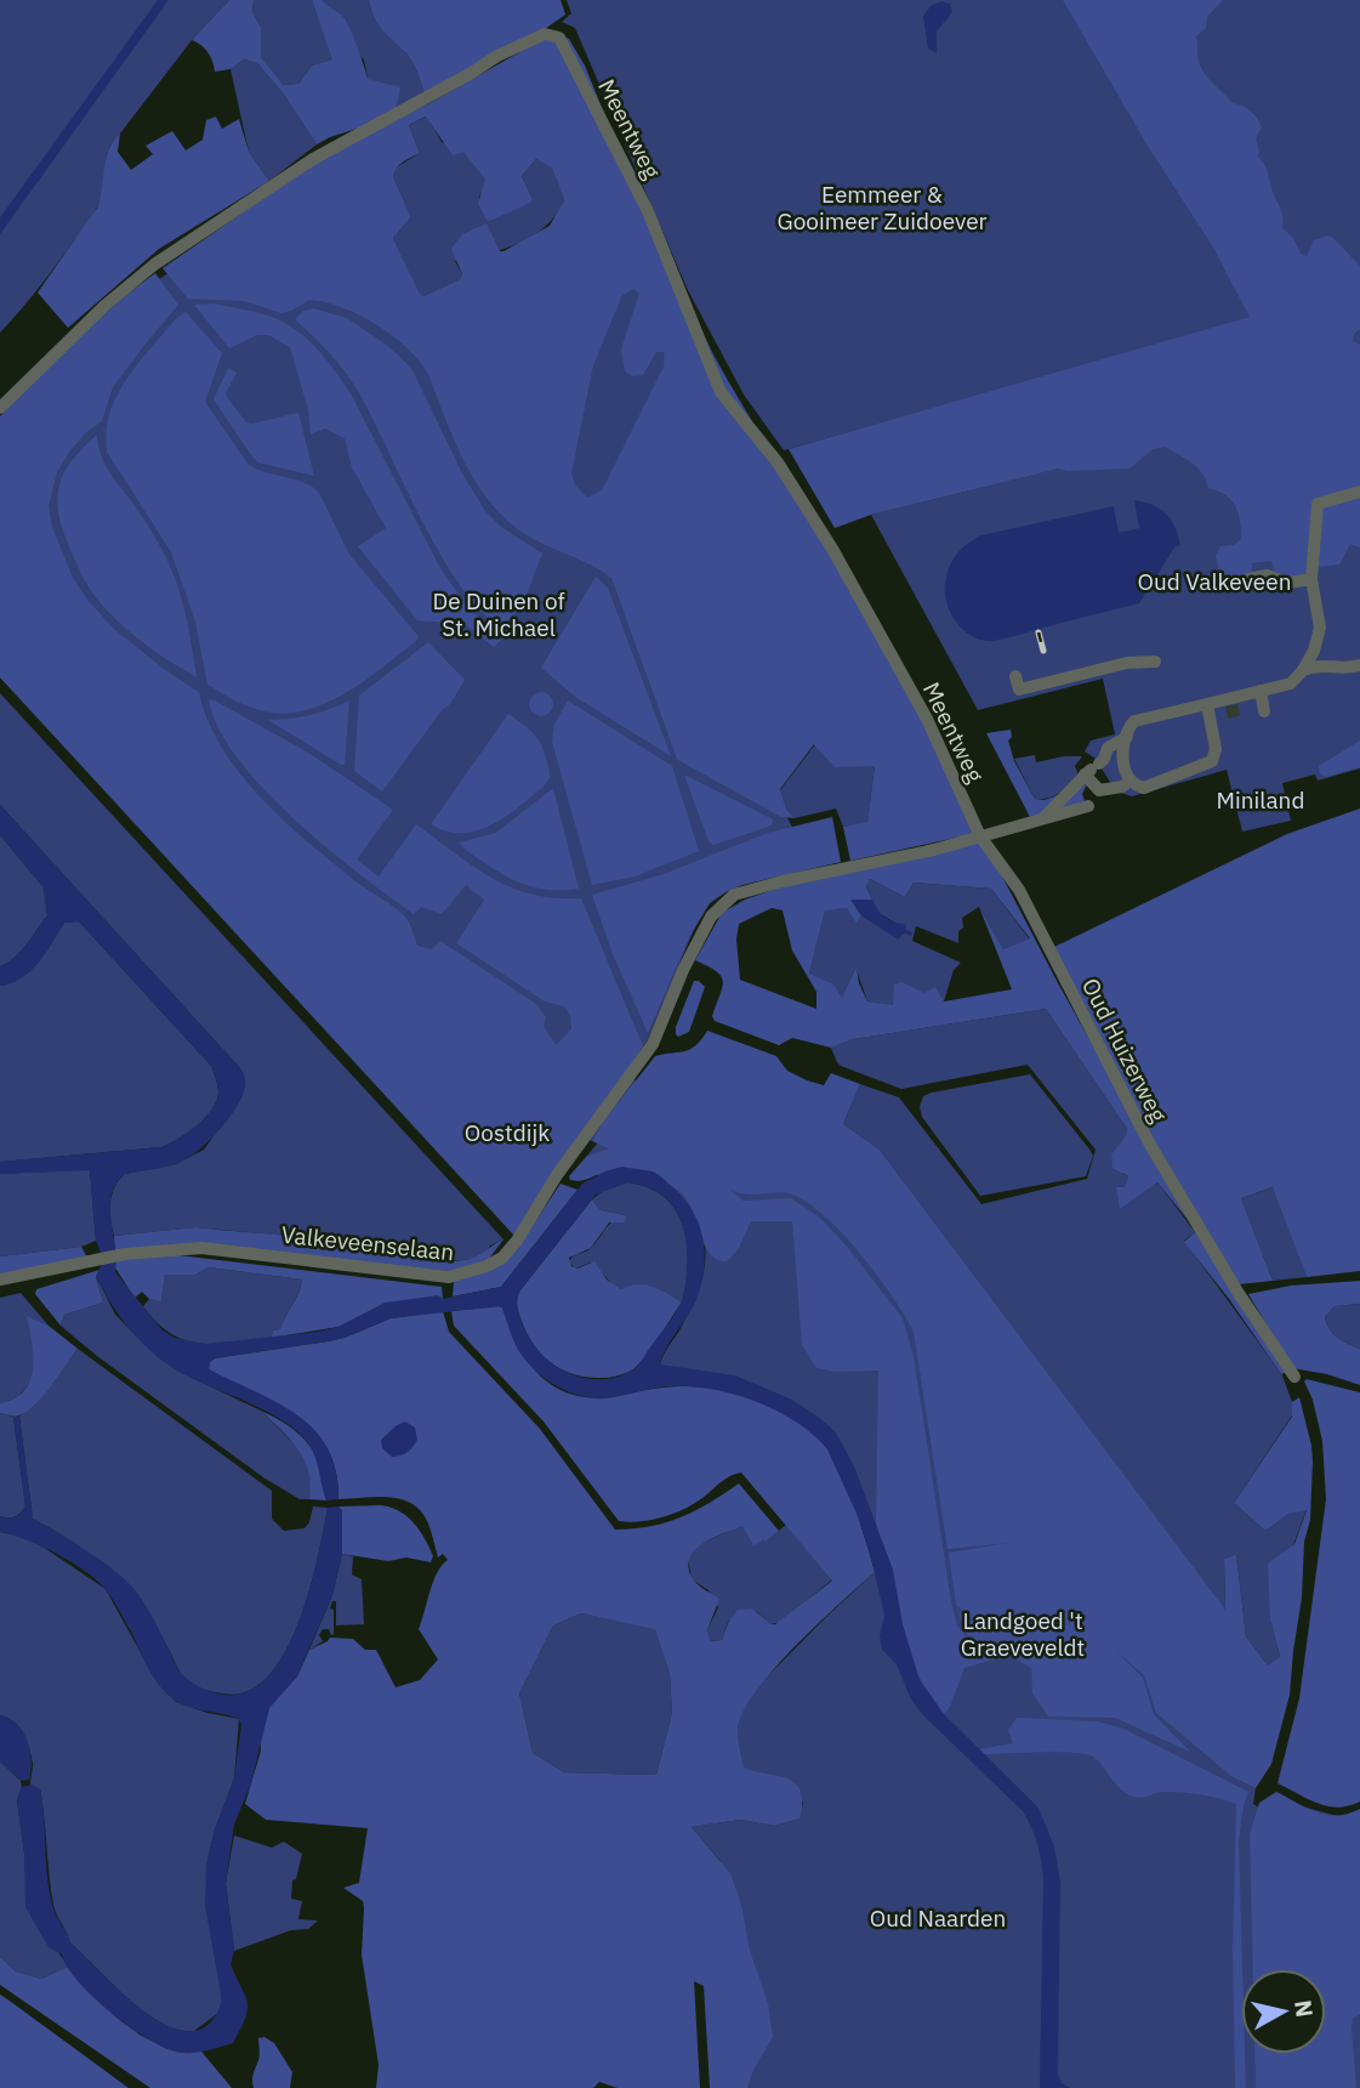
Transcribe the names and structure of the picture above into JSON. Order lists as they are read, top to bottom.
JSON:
{
  "streets": {
    "street": ["Meentweg", "Oud Huizerweg", "Valkeveenselaan"]
  },
  "crossings": [
    ["Meentweg", "Oud Huizerweg"],
    ["Meentweg", "Valkeveenselaan"],
    ["Oud Huizerweg", "Valkeveenselaan"]
  ],
  "parks": [
    "Eemmeer & Gooimeer Zuidoever",
    "Oud Valkeveen",
    "De Duinen of St. Michael",
    "Miniland",
    "Oostdijk",
    "Landgoed 't Graeveveldt",
    "Oud Naarden"
  ],
  "north": "right"
}
